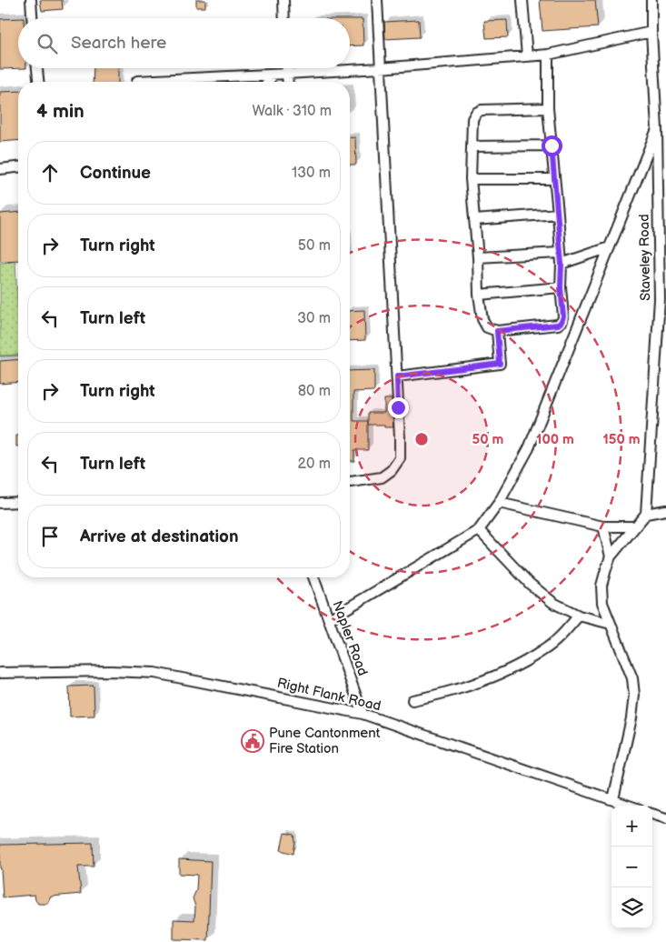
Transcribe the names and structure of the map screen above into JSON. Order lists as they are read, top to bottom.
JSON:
{
  "streets": {
    "street": ["Staveley Road", "Napler Road", "Right Flank Road"]
  },
  "crossings": [
    ["Napler Road", "Right Flank Road"]
  ],
  "places": {
    "public building": ["Pune Cantonment Fire Station"]
  },
  "page": {
    "search": "Search here",
    "heading": ["4 min", "Walk · 310 m"],
    "list": [
      ["Continue", "130 m"],
      ["Turn right", "50 m"],
      ["Turn left", "30 m"],
      ["Turn right", "80 m"],
      ["Turn left", "20 m"],
      "Arrive at destination"
    ],
    "map_buttons": ["+", "−"]
  },
  "rings": ["50 m", "100 m", "150 m"]
}
